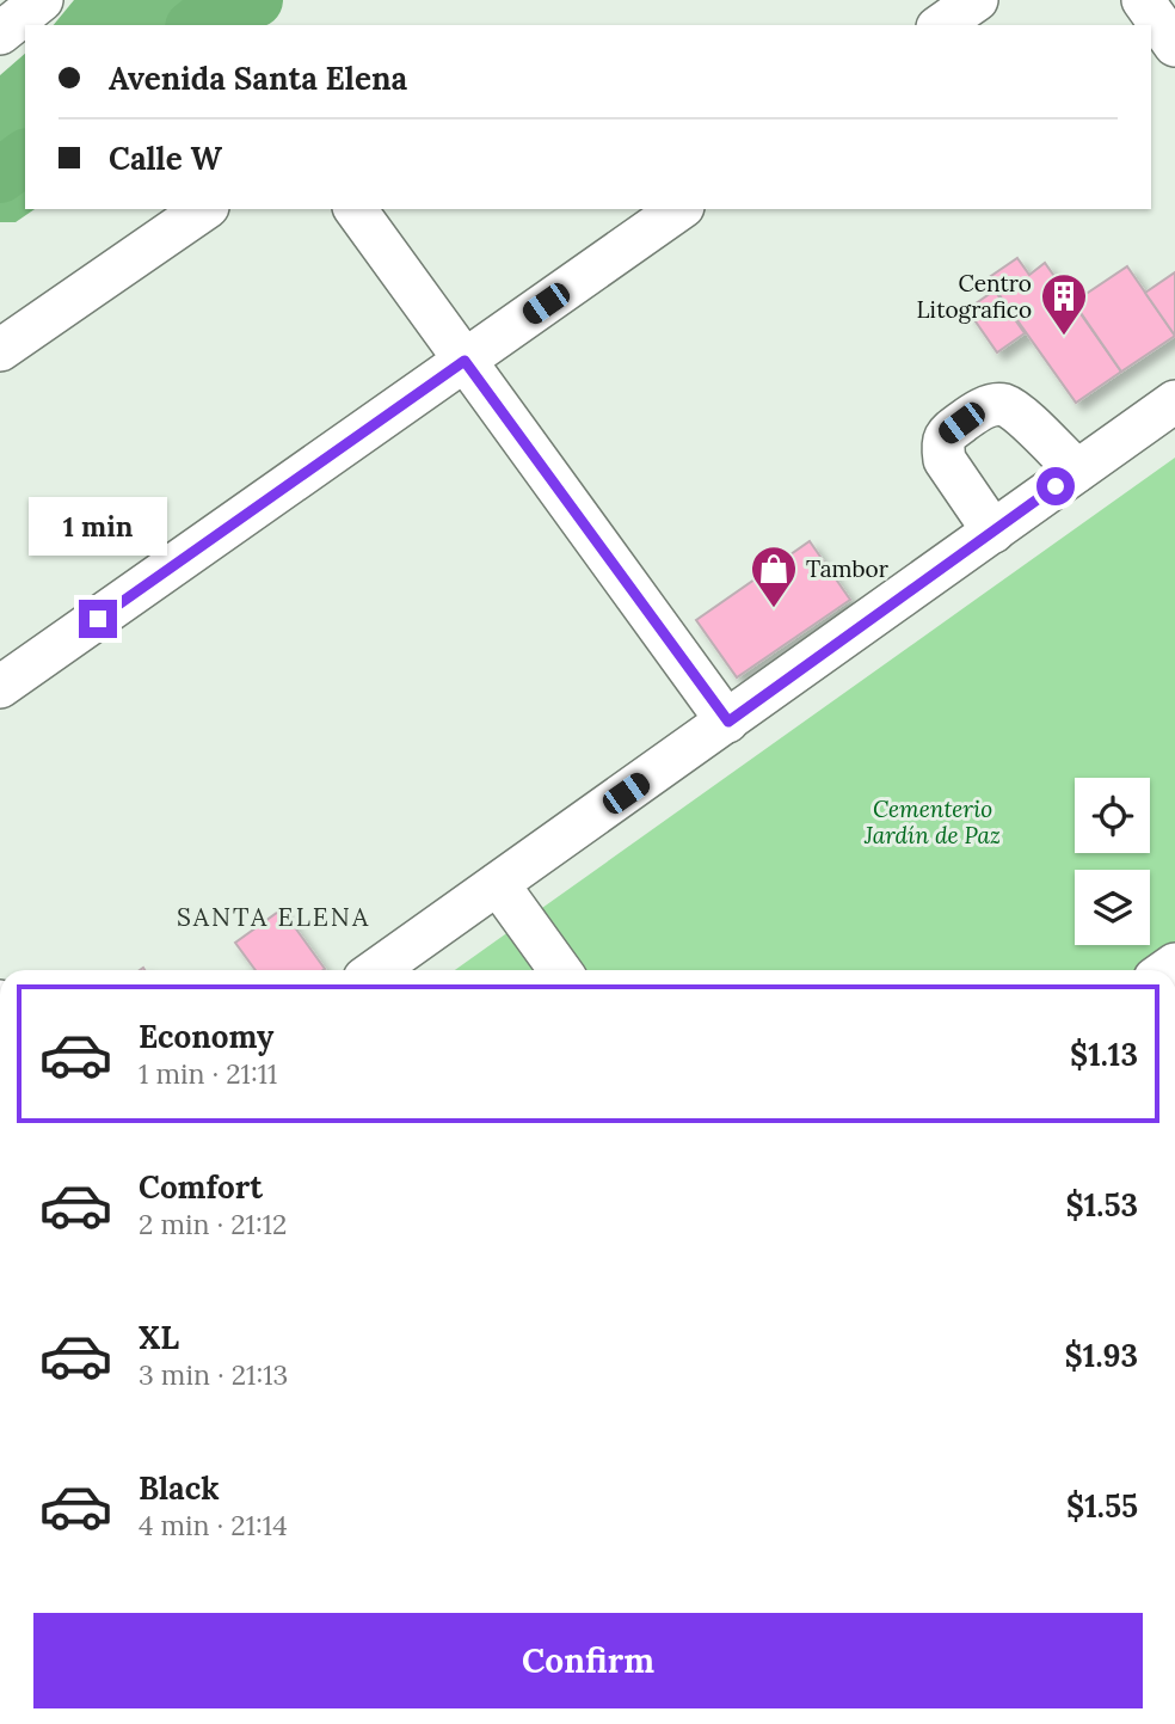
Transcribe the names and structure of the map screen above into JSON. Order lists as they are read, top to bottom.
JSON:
{
  "districts": ["SANTA ELENA"],
  "parks": ["Cementerio Jardín de Paz"],
  "places": {
    "building": ["Centro Litografico"],
    "shop": ["Tambor"]
  },
  "page": {
    "banner": ["Avenida Santa Elena", "Calle W"],
    "bubble": "1 min",
    "list": [
      {
        "name": "Economy",
        "note": "1 min · 21:11",
        "value": "$1.13"
      },
      {
        "name": "Comfort",
        "note": "2 min · 21:12",
        "value": "$1.53"
      },
      {
        "name": "XL",
        "note": "3 min · 21:13",
        "value": "$1.93"
      },
      {
        "name": "Black",
        "note": "4 min · 21:14",
        "value": "$1.55"
      }
    ],
    "buttons": "Confirm"
  }
}
